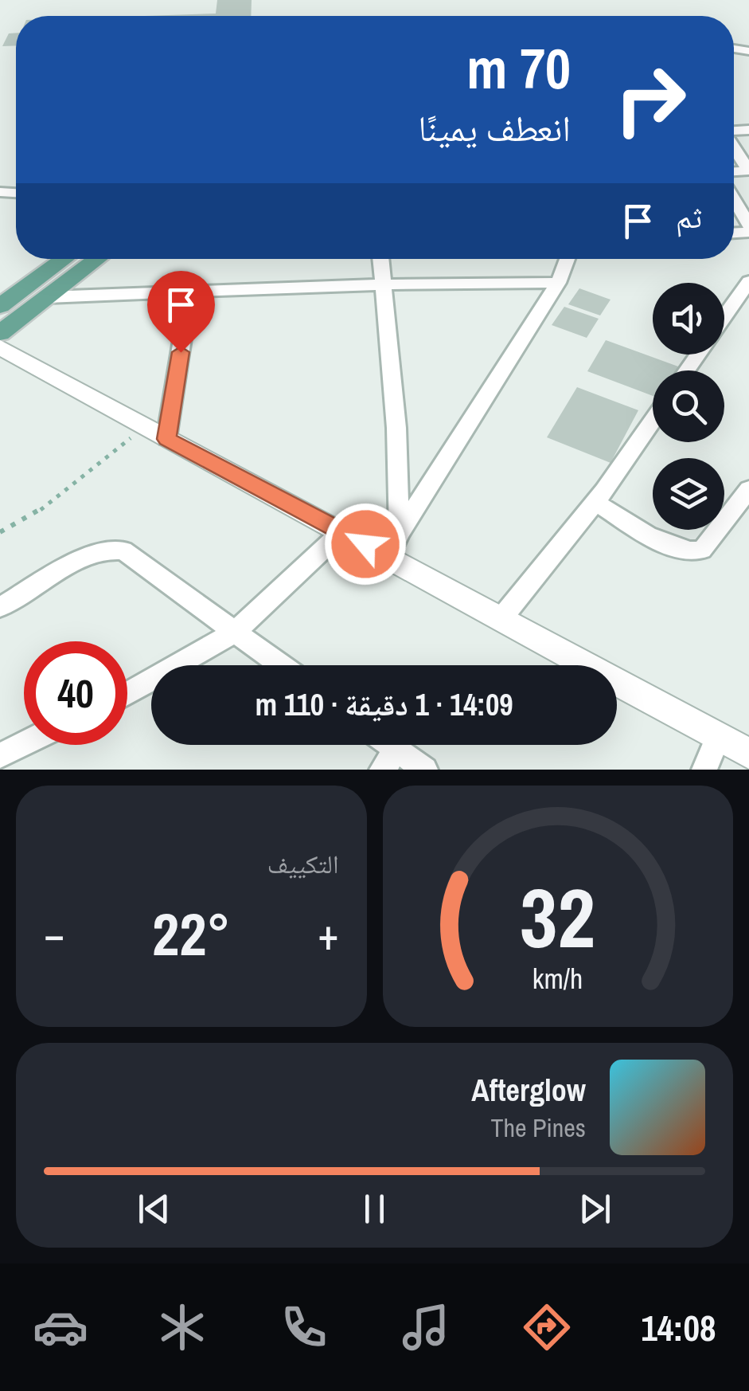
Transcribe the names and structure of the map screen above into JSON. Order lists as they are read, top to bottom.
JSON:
{
  "page": {
    "turn": ["70 m", "انعطف يمينًا"],
    "then": "ثم",
    "limit": "40",
    "trip": "14:09 · 1 دقيقة · 110 m",
    "tile": "التكييف",
    "heat": ["−", "22°", "+"],
    "song": ["Afterglow", "The Pines"],
    "tabs": "14:08",
    "gauge": ["32", "km/h"]
  }
}
